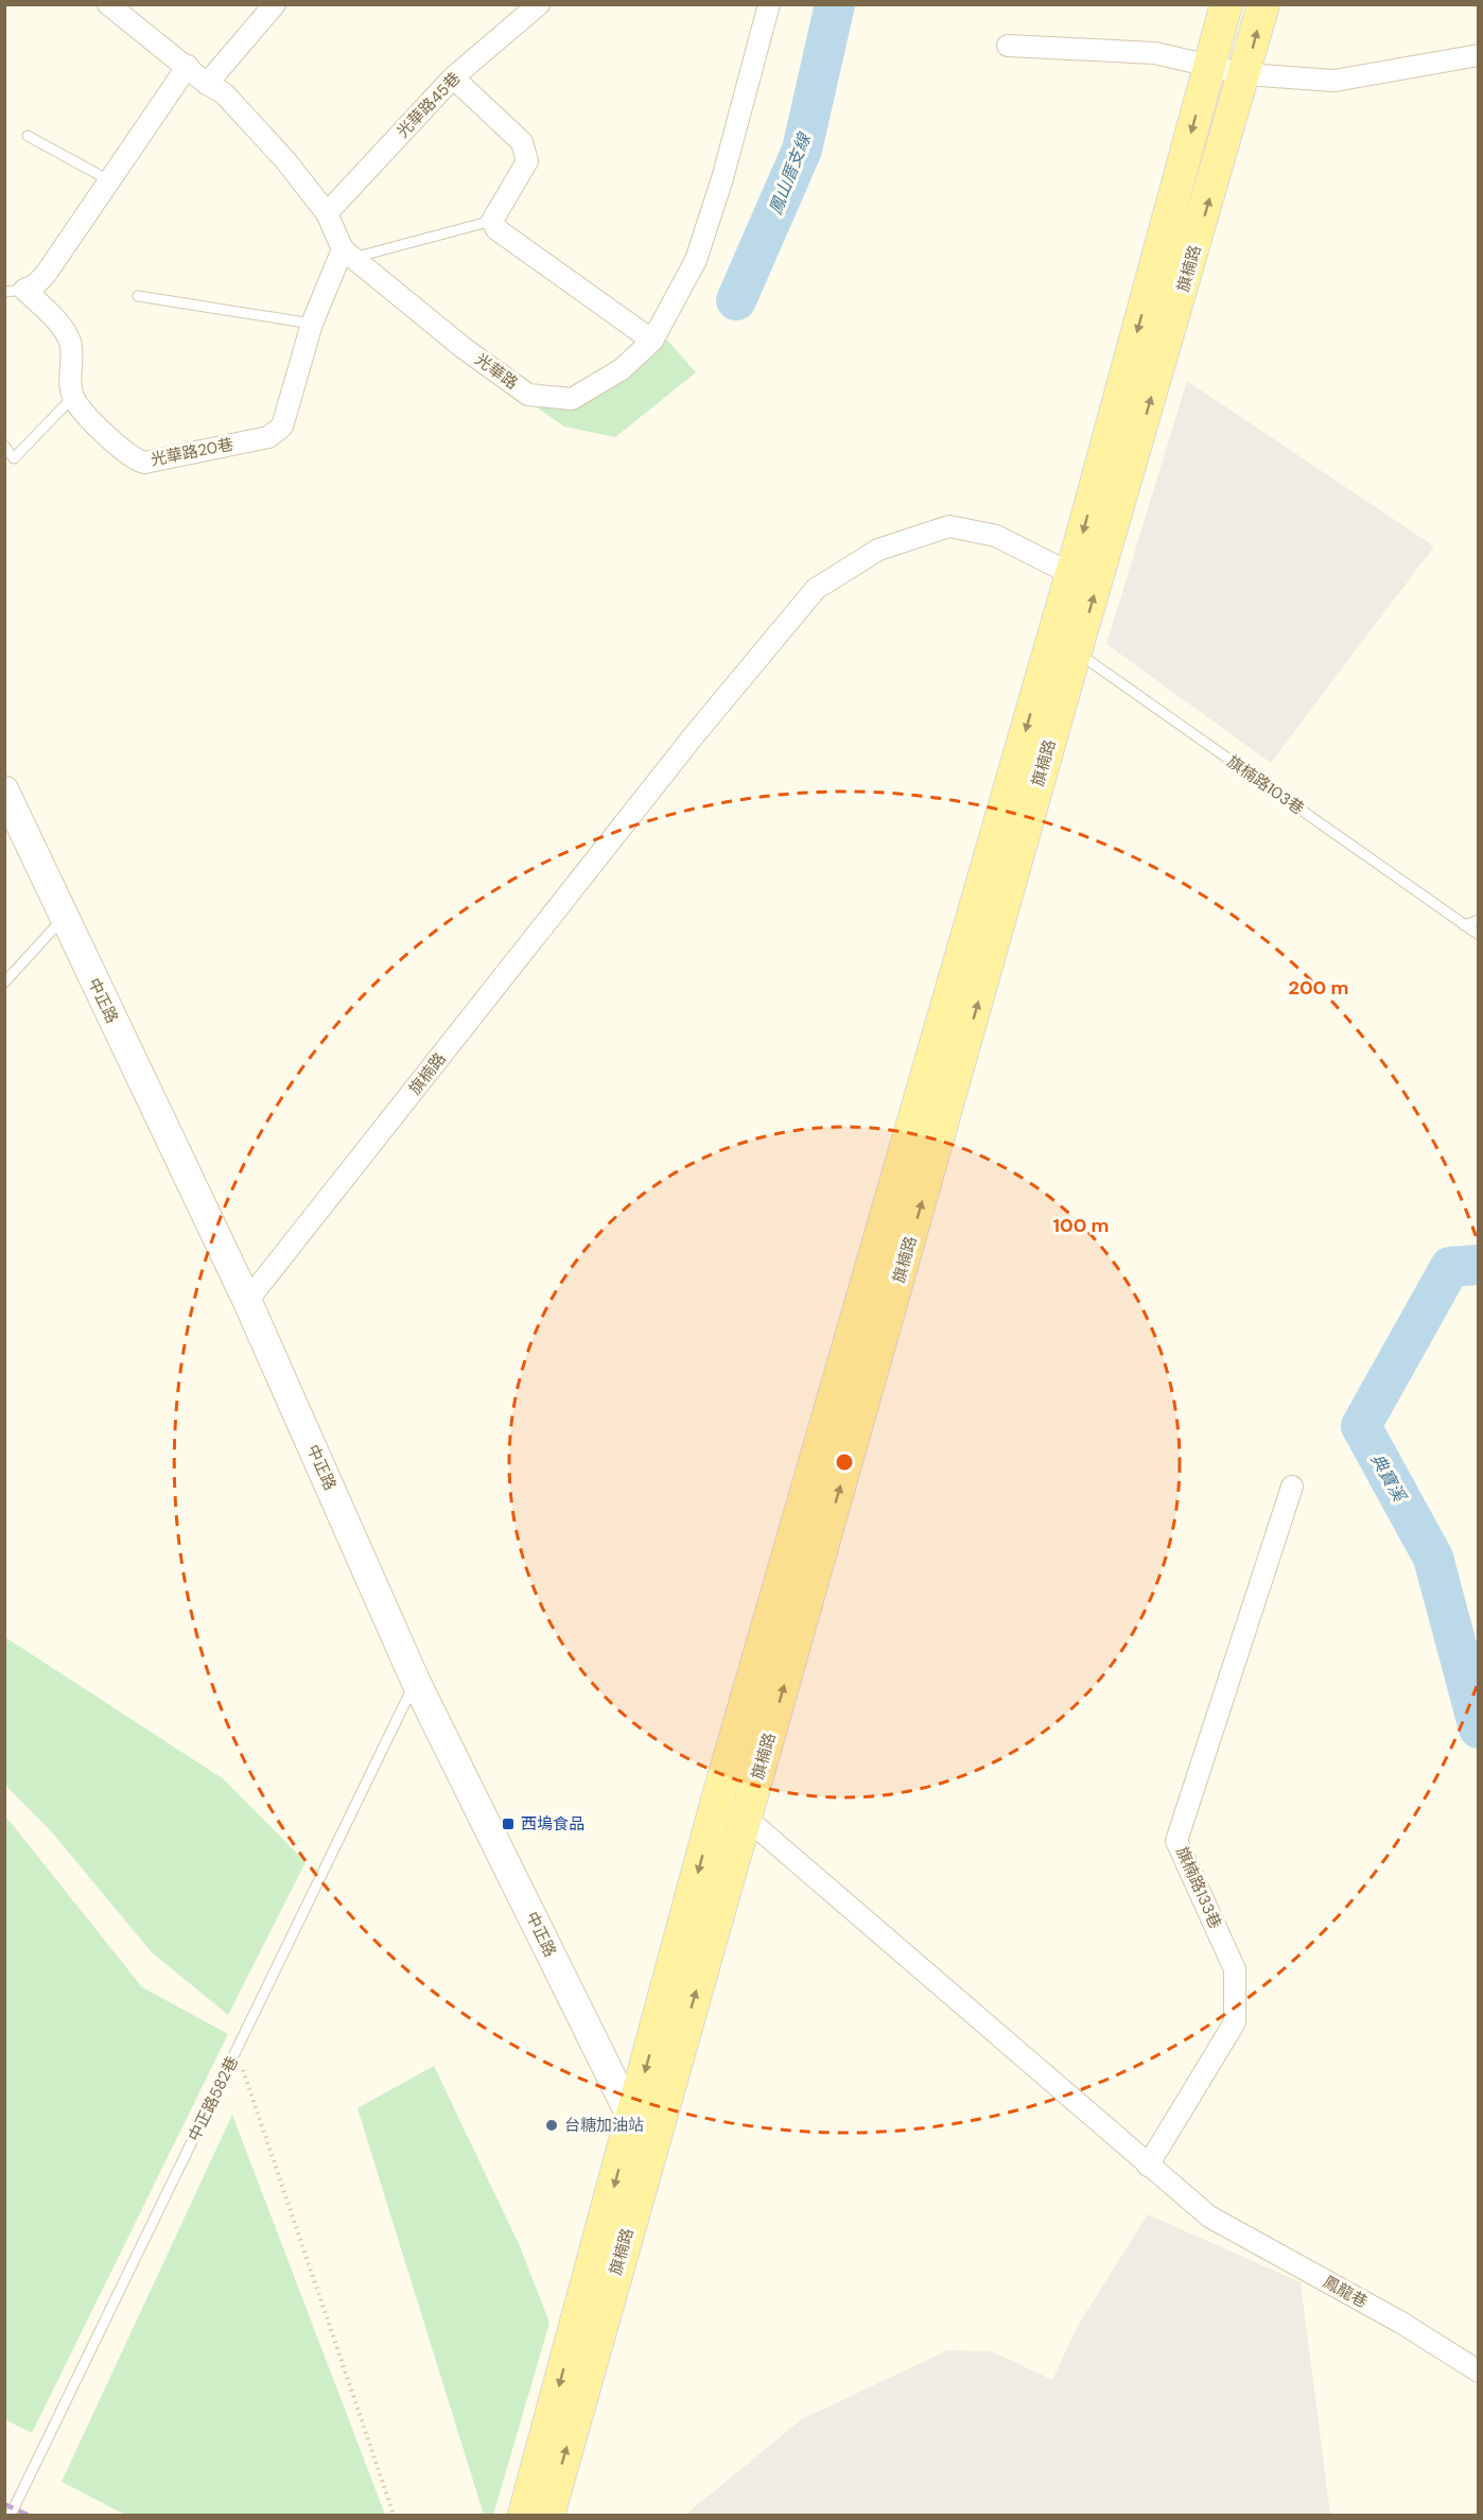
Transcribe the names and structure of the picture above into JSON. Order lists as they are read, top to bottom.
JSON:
{
  "streets": {
    "main road": ["旗楠路", "中正路"],
    "street": [
      "光華路45巷",
      "光華路",
      "光華路20巷",
      "旗楠路133巷",
      "鳳龍巷"
    ],
    "lane": ["旗楠路103巷", "中正路582巷"]
  },
  "crossings": [
    ["光華路45巷", "光華路"],
    ["旗楠路", "旗楠路103巷"],
    ["旗楠路", "中正路"],
    ["光華路", "光華路20巷"],
    ["中正路", "中正路582巷"],
    ["旗楠路133巷", "鳳龍巷"]
  ],
  "water": ["鳳山厝支線", "典寶溪"],
  "places": {
    "transit": ["西塢食品"],
    "other": ["台糖加油站"]
  },
  "rings": ["200 m", "100 m"]
}
